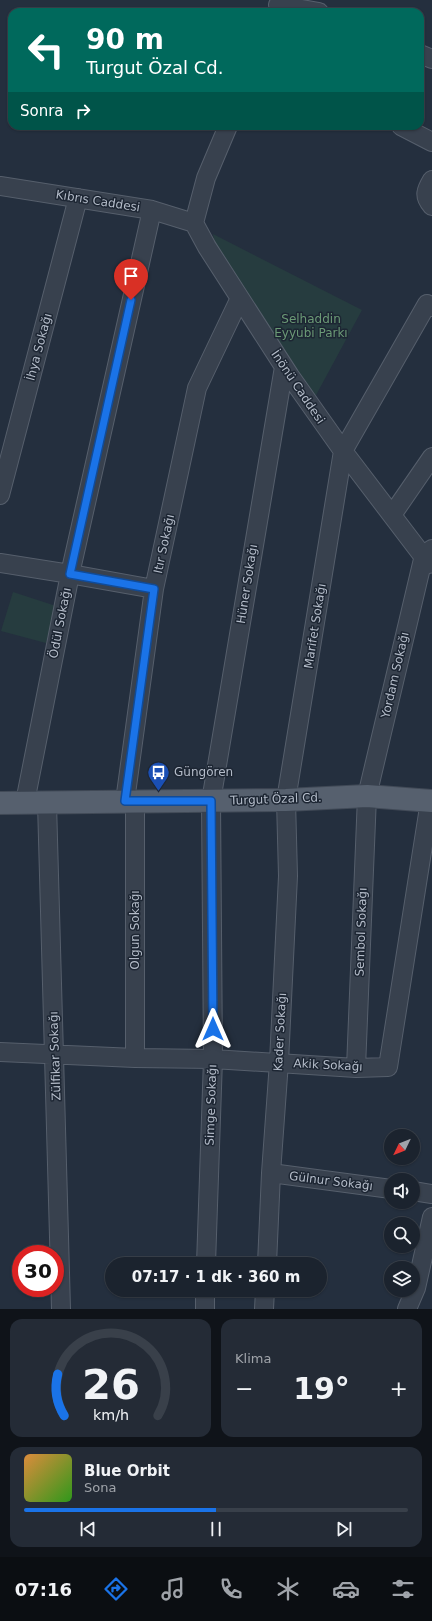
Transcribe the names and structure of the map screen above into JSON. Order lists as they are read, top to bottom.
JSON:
{
  "streets": {
    "main road": ["Turgut Özal Cd."],
    "street": [
      "Kıbrıs Caddesi",
      "İhya Sokağı",
      "İnönü Caddesi",
      "Itır Sokağı",
      "Hüner Sokağı",
      "Ödül Sokağı",
      "Marifet Sokağı",
      "Yordam Sokağı",
      "Olgun Sokağı",
      "Sembol Sokağı",
      "Kader Sokağı",
      "Zülfikar Sokağı",
      "Akik Sokağı",
      "Simge Sokağı",
      "Gülnur Sokağı"
    ]
  },
  "crossings": [
    ["Kıbrıs Caddesi", "İhya Sokağı"],
    ["Kıbrıs Caddesi", "İnönü Caddesi"],
    ["Kıbrıs Caddesi", "Ödül Sokağı"],
    ["İnönü Caddesi", "Itır Sokağı"],
    ["İnönü Caddesi", "Hüner Sokağı"],
    ["İnönü Caddesi", "Marifet Sokağı"],
    ["İnönü Caddesi", "Yordam Sokağı"],
    ["Itır Sokağı", "Turgut Özal Cd."],
    ["Itır Sokağı", "Olgun Sokağı"],
    ["Hüner Sokağı", "Turgut Özal Cd."],
    ["Hüner Sokağı", "Simge Sokağı"],
    ["Ödül Sokağı", "Turgut Özal Cd."],
    ["Marifet Sokağı", "Turgut Özal Cd."],
    ["Marifet Sokağı", "Kader Sokağı"],
    ["Yordam Sokağı", "Turgut Özal Cd."],
    ["Yordam Sokağı", "Sembol Sokağı"],
    ["Turgut Özal Cd.", "Olgun Sokağı"],
    ["Turgut Özal Cd.", "Sembol Sokağı"],
    ["Turgut Özal Cd.", "Kader Sokağı"],
    ["Turgut Özal Cd.", "Zülfikar Sokağı"],
    ["Turgut Özal Cd.", "Akik Sokağı"],
    ["Turgut Özal Cd.", "Simge Sokağı"],
    ["Olgun Sokağı", "Akik Sokağı"],
    ["Sembol Sokağı", "Akik Sokağı"],
    ["Kader Sokağı", "Akik Sokağı"],
    ["Kader Sokağı", "Gülnur Sokağı"],
    ["Zülfikar Sokağı", "Akik Sokağı"],
    ["Akik Sokağı", "Simge Sokağı"]
  ],
  "parks": ["Selhaddin Eyyubi Parkı"],
  "places": {
    "bus stop": ["Güngören"]
  },
  "north": "bottom left",
  "page": {
    "turn": ["90 m", "Turgut Özal Cd."],
    "then": "Sonra",
    "limit": "30",
    "trip": "07:17 · 1 dk · 360 m",
    "tile": "Klima",
    "heat": ["−", "19°", "+"],
    "song": ["Blue Orbit", "Sona"],
    "tabs": "07:16",
    "gauge": ["26", "km/h"]
  }
}
